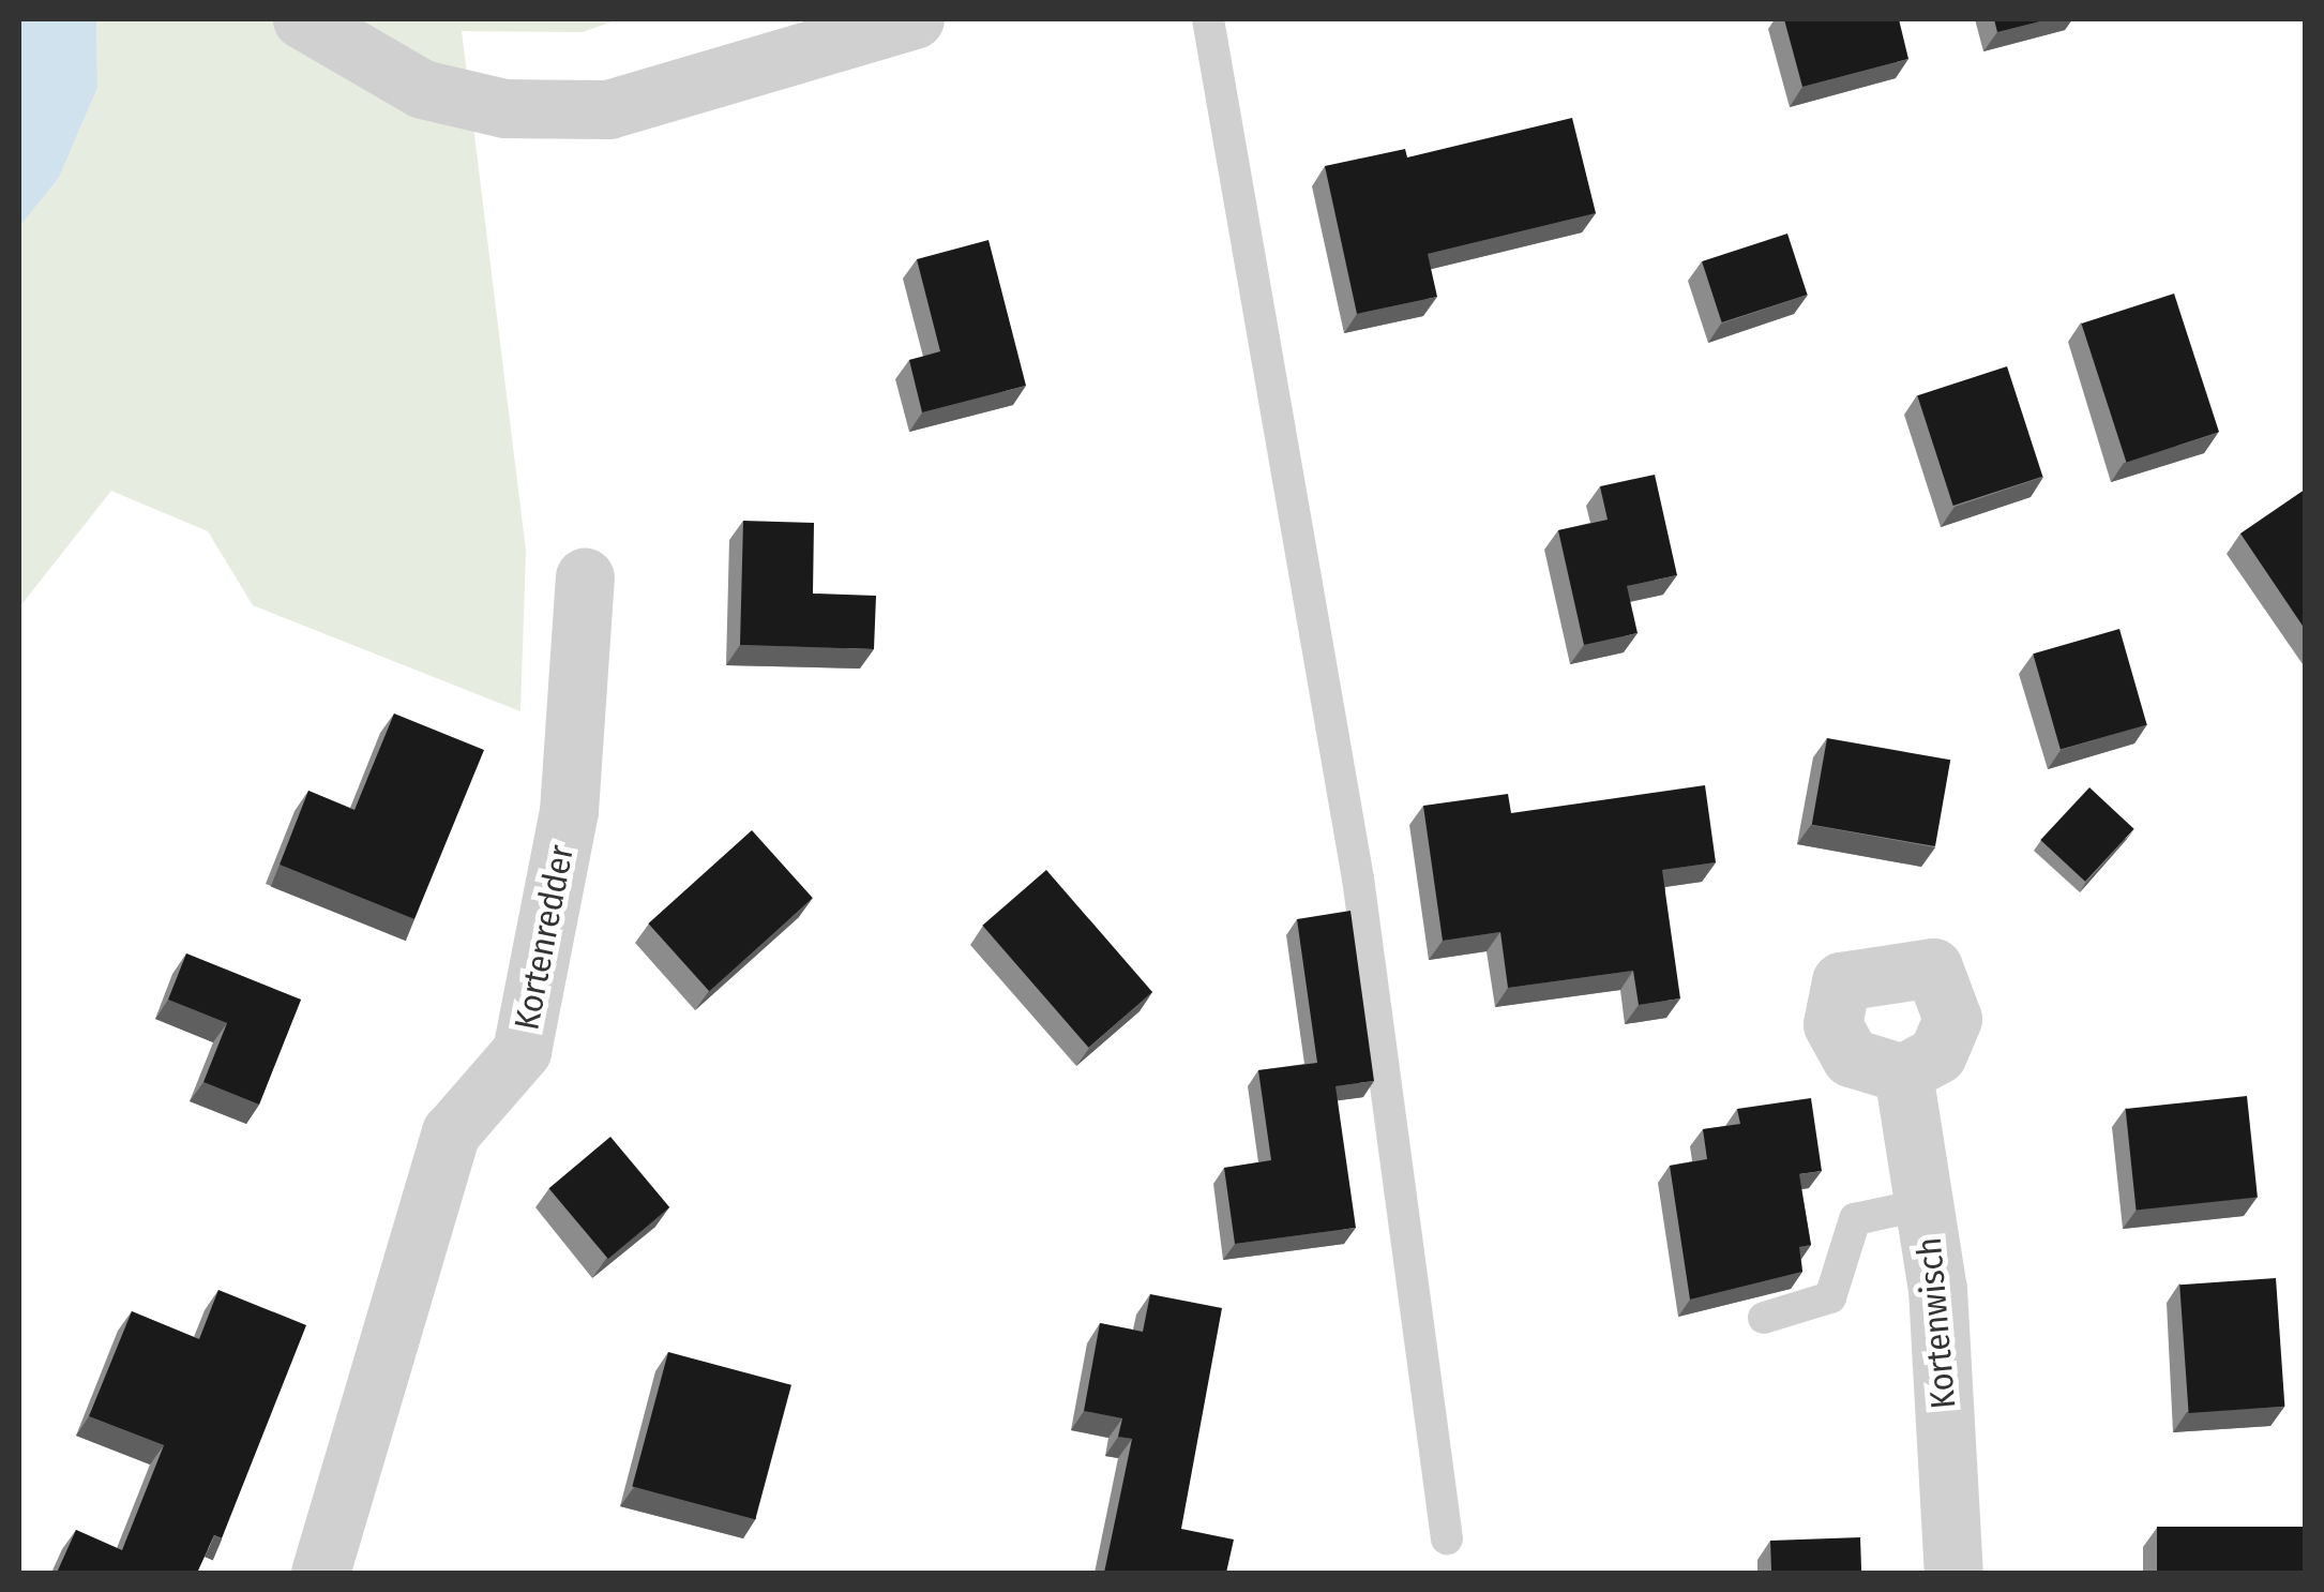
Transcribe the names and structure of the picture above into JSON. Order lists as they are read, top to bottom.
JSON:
{
  "streets": {
    "street": ["Kortenredder", "Kortenwisch"]
  }
}
